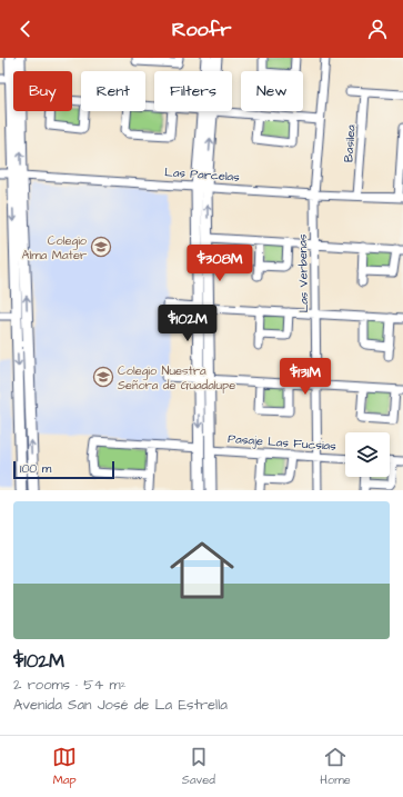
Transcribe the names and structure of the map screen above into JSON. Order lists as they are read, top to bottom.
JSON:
{
  "streets": {
    "street": [
      "Basilea",
      "Las Parcelas",
      "Las Verbenas",
      "Pasaje Las Fucsias"
    ]
  },
  "crossings": [
    ["Basilea", "Las Parcelas"],
    ["Las Parcelas", "Las Verbenas"],
    ["Las Verbenas", "Pasaje Las Fucsias"]
  ],
  "places": {
    "school or university": ["Colegio Alma Mater", "Colegio Nuestra Señora de Guadalupe"]
  },
  "scale_bar": "100 m",
  "page": {
    "header": "Roofr",
    "chip": [
      "Buy",
      "Rent",
      "Filters",
      "New"
    ],
    "price": ["$308M", "$102M", "$131M"],
    "scale": "100 m",
    "list": [
      {
        "name": "$102M",
        "note": "2 rooms · 54 m² · Avenida San José de La Estrella"
      }
    ],
    "tabs": ["Map", "Saved", "Home"]
  }
}
